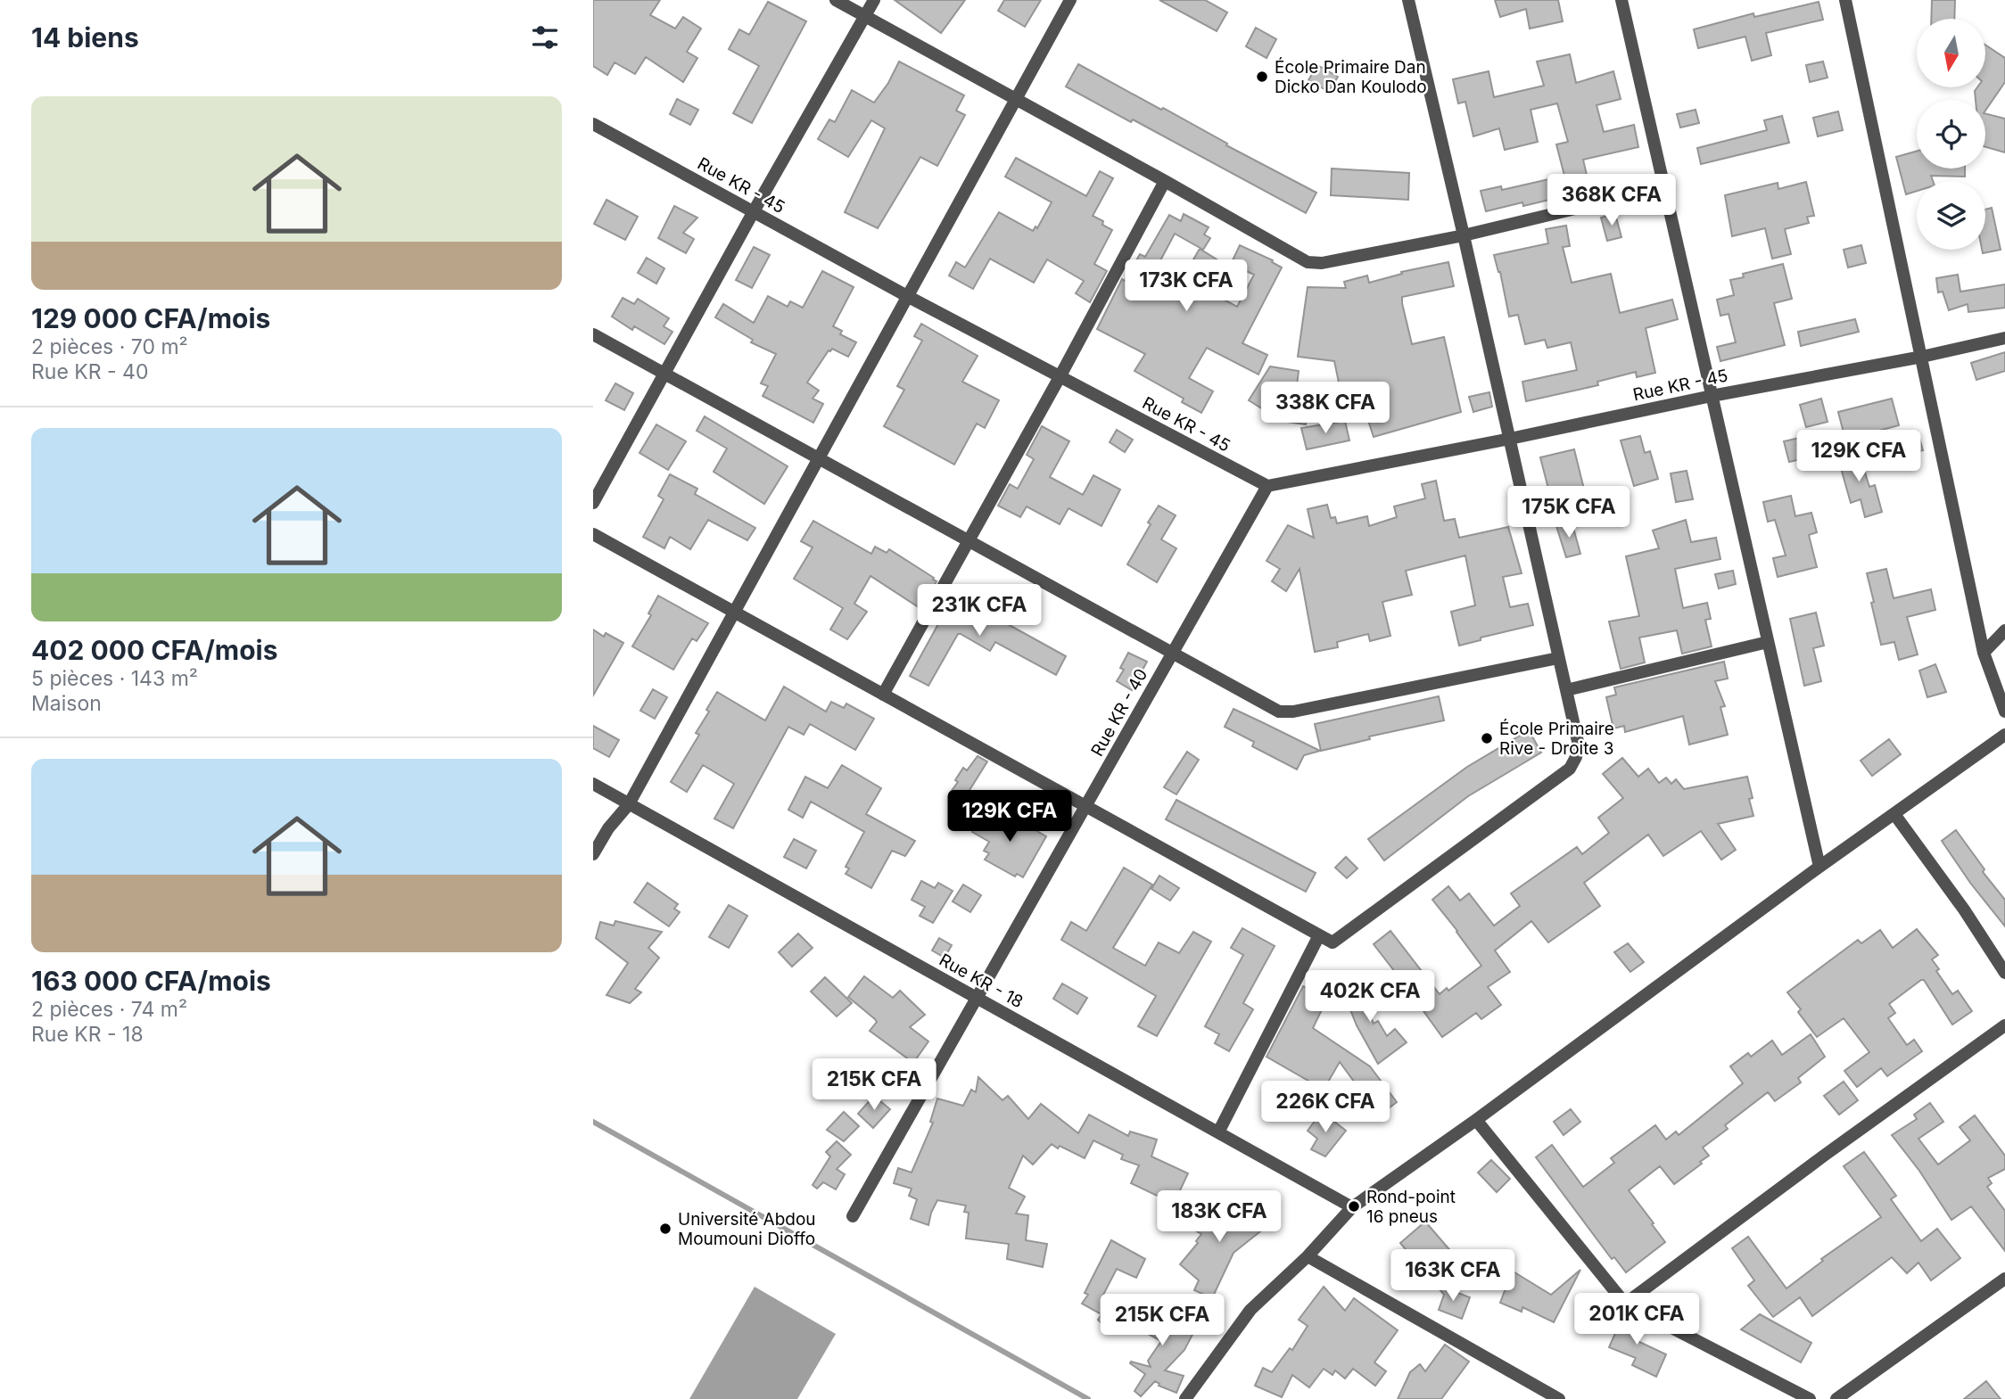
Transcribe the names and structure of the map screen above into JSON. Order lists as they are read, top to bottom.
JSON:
{
  "streets": {
    "street": ["Rue KR - 45", "Rue KR - 40", "Rue KR - 18"]
  },
  "crossings": [
    ["Rue KR - 45", "Rue KR - 40"],
    ["Rue KR - 40", "Rue KR - 18"]
  ],
  "places": [
    "École Primaire Dan Dicko Dan Koulodo",
    "École Primaire Rive - Droite 3",
    "Rond-point 16 pneus",
    "Université Abdou Moumouni Dioffo"
  ],
  "north": "bottom",
  "page": {
    "heading": "14 biens",
    "list": [
      {
        "name": "129 000 CFA/mois",
        "note": "2 pièces · 70 m² · Rue KR - 40"
      },
      {
        "name": "402 000 CFA/mois",
        "note": "5 pièces · 143 m² · Maison"
      },
      {
        "name": "163 000 CFA/mois",
        "note": "2 pièces · 74 m² · Rue KR - 18"
      }
    ],
    "price": [
      "368K CFA",
      "173K CFA",
      "338K CFA",
      "129K CFA",
      "175K CFA",
      "231K CFA",
      "129K CFA",
      "402K CFA",
      "215K CFA",
      "226K CFA",
      "183K CFA",
      "163K CFA",
      "201K CFA",
      "215K CFA"
    ]
  }
}
